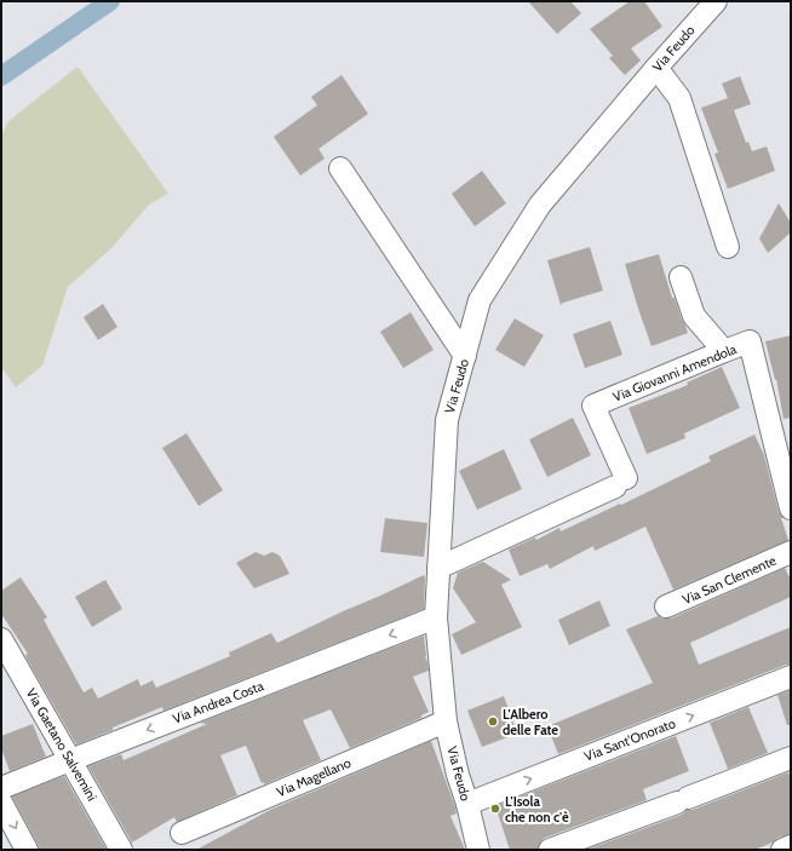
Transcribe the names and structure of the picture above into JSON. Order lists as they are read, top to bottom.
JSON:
{
  "streets": {
    "street": [
      "Via Feudo",
      "Via Giovanni Amendola",
      "Via San Clemente",
      "Via Andrea Costa",
      "Via Sant'Onorato",
      "Via Gaetano Salvemini",
      "Via Magellano"
    ]
  },
  "crossings": [
    ["Via Feudo", "Via Giovanni Amendola"],
    ["Via Feudo", "Via Andrea Costa"],
    ["Via Feudo", "Via Sant'Onorato"],
    ["Via Feudo", "Via Magellano"],
    ["Via Andrea Costa", "Via Gaetano Salvemini"]
  ],
  "one_way": ["Via Andrea Costa"],
  "places": ["L'Albero delle Fate", "L'Isola che non c'è"]
}
